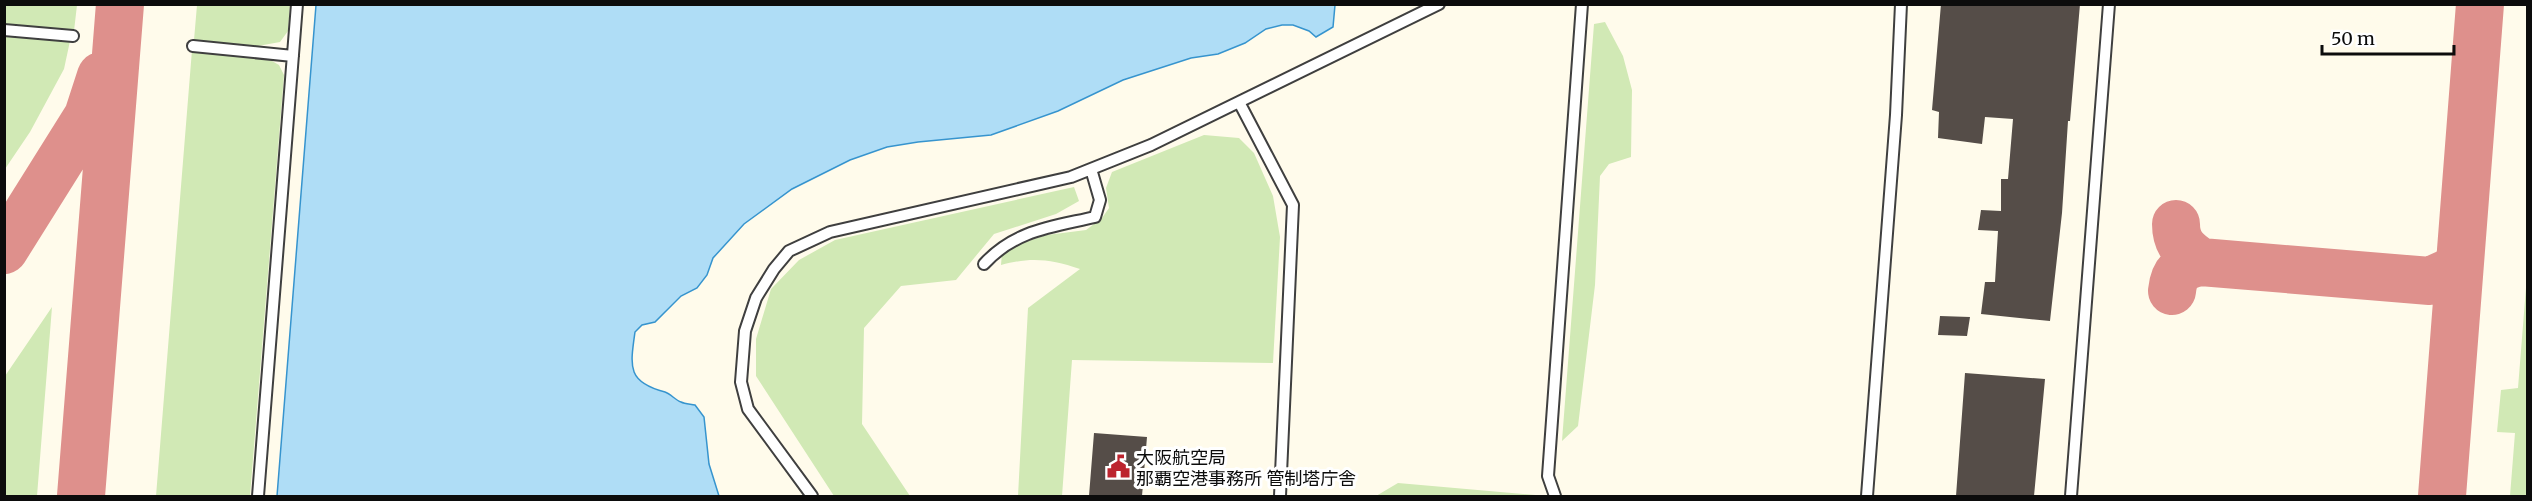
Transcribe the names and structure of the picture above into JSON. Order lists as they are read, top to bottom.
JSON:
{
  "places": {
    "public building": ["大阪航空局 那覇空港事務所 管制塔庁舎"]
  },
  "scale_bar": "50 m"
}
